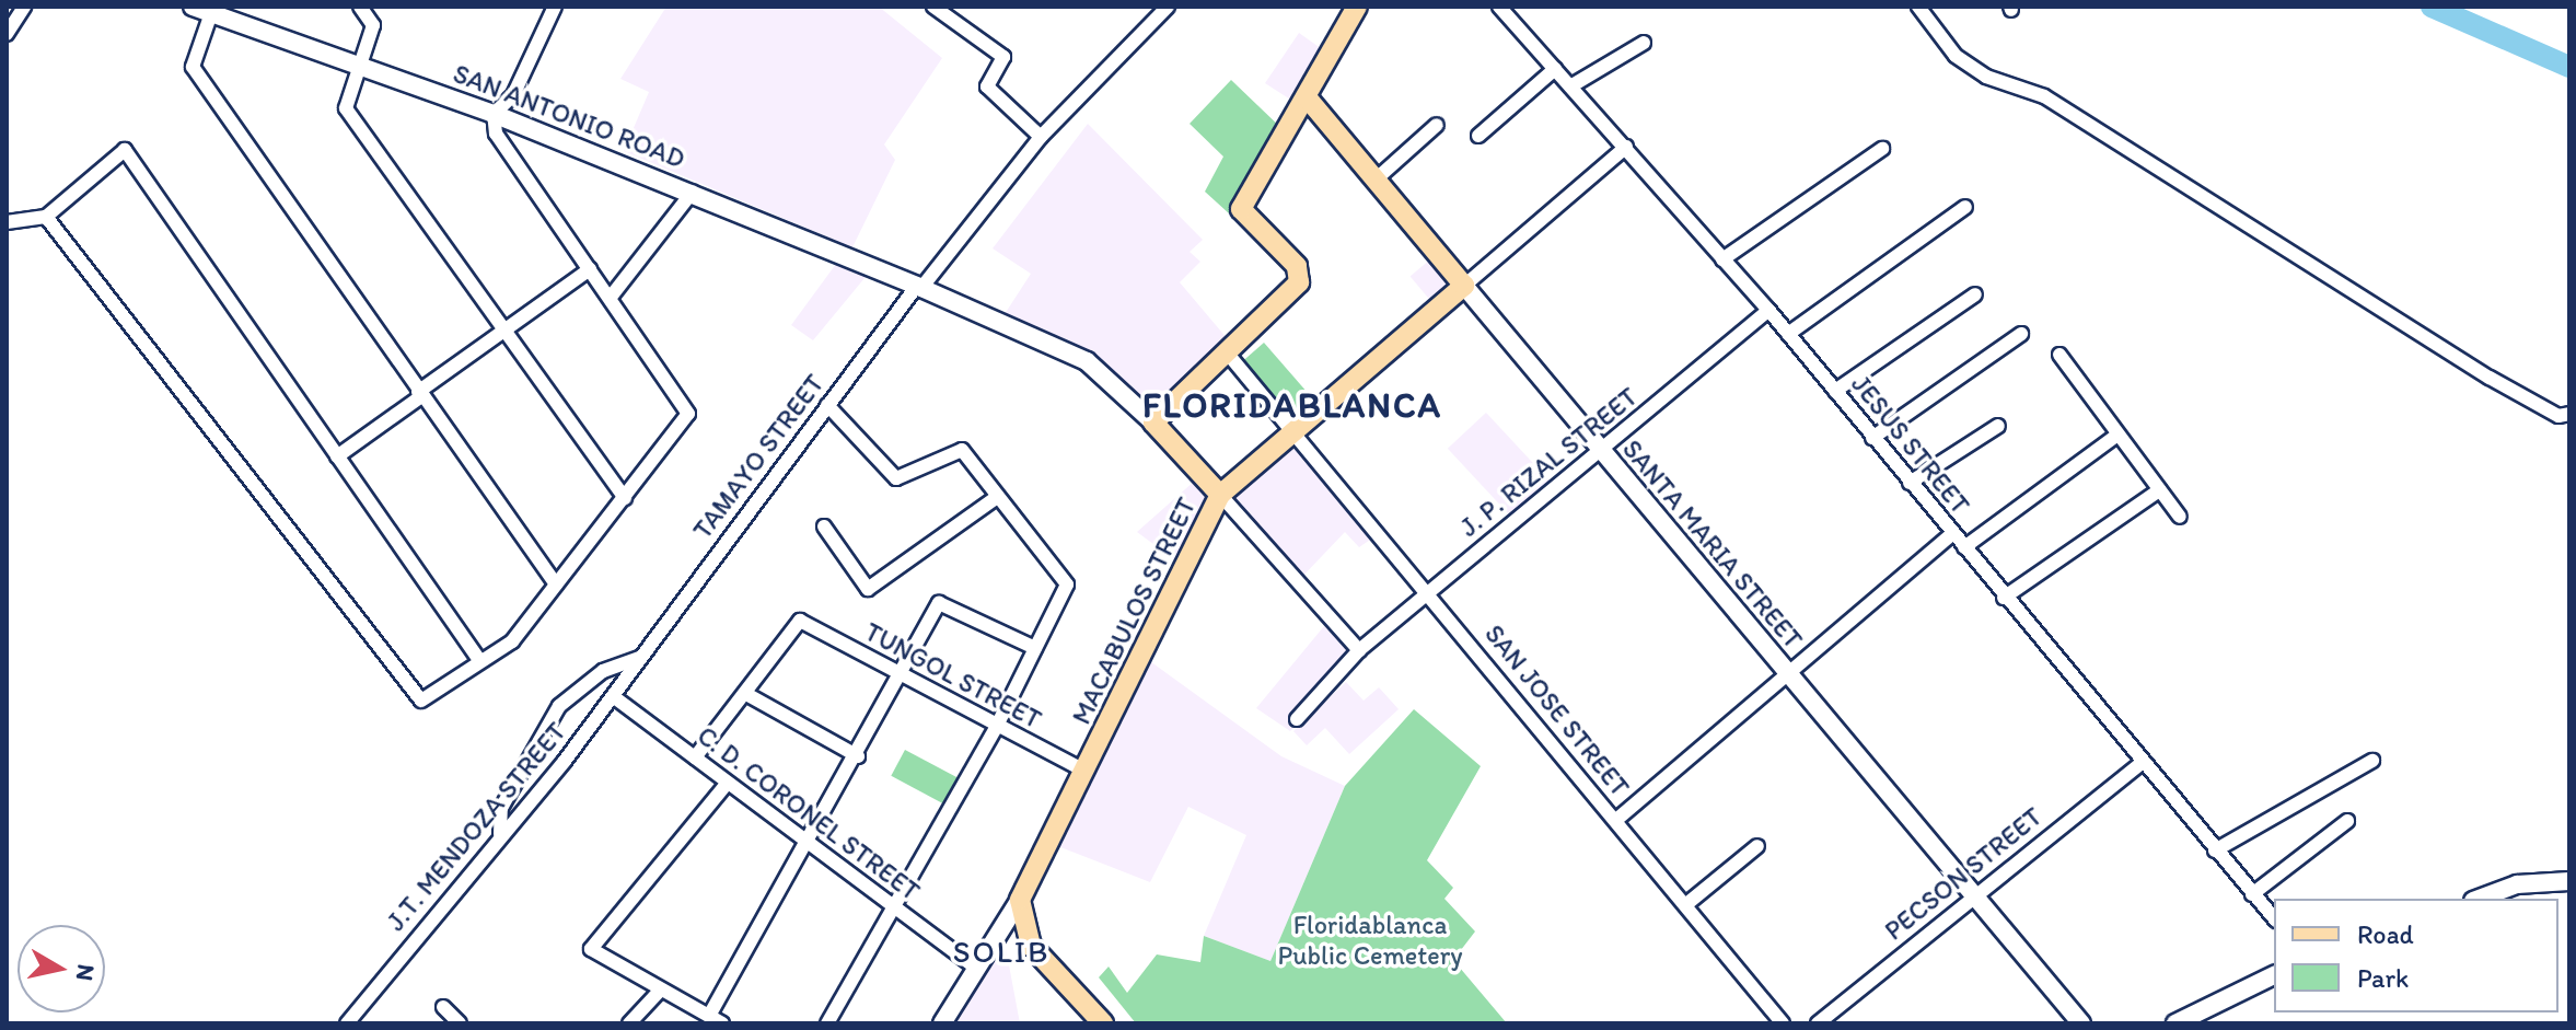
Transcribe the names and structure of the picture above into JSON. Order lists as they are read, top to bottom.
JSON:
{
  "streets": {
    "main road": ["SANTA MARIA STREET", "MACABULOS STREET"],
    "street": [
      "SAN ANTONIO ROAD",
      "JESUS STREET",
      "TAMAYO STREET",
      "J. P. RIZAL STREET",
      "TUNGOL STREET",
      "SAN JOSE STREET",
      "C. D. CORONEL STREET",
      "J.T. MENDOZA STREET",
      "PECSON STREET"
    ]
  },
  "crossings": [
    ["SAN ANTONIO ROAD", "TAMAYO STREET"],
    ["JESUS STREET", "J. P. RIZAL STREET"],
    ["JESUS STREET", "MACABULOS STREET"],
    ["JESUS STREET", "PECSON STREET"],
    ["TAMAYO STREET", "J.T. MENDOZA STREET"],
    ["J. P. RIZAL STREET", "SANTA MARIA STREET"],
    ["J. P. RIZAL STREET", "SAN JOSE STREET"],
    ["SANTA MARIA STREET", "MACABULOS STREET"],
    ["SANTA MARIA STREET", "PECSON STREET"],
    ["MACABULOS STREET", "TUNGOL STREET"],
    ["MACABULOS STREET", "SAN JOSE STREET"],
    ["C. D. CORONEL STREET", "J.T. MENDOZA STREET"]
  ],
  "districts": ["FLORIDABLANCA", "SOLIB"],
  "parks": ["Floridablanca Public Cemetery"],
  "legend": ["Road", "Park"],
  "north": "right"
}
